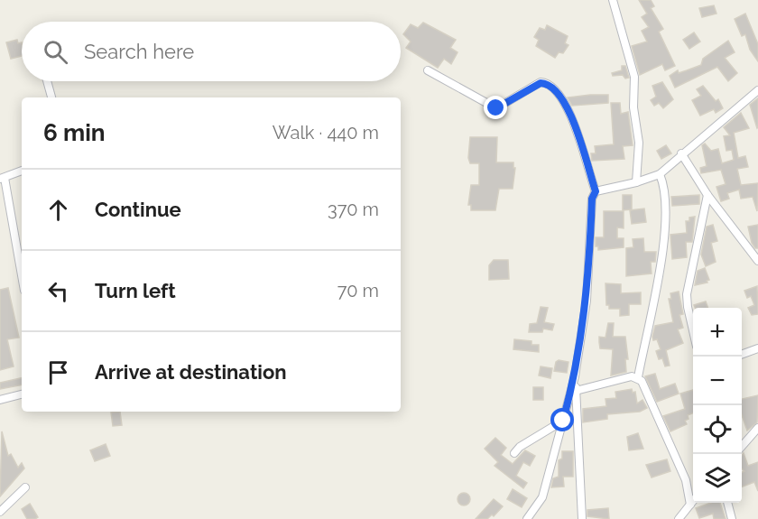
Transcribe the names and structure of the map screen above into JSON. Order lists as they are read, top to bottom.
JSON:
{
  "page": {
    "search": "Search here",
    "heading": ["6 min", "Walk · 440 m"],
    "list": [
      ["Continue", "370 m"],
      ["Turn left", "70 m"],
      "Arrive at destination"
    ],
    "map_buttons": ["+", "−"]
  }
}
